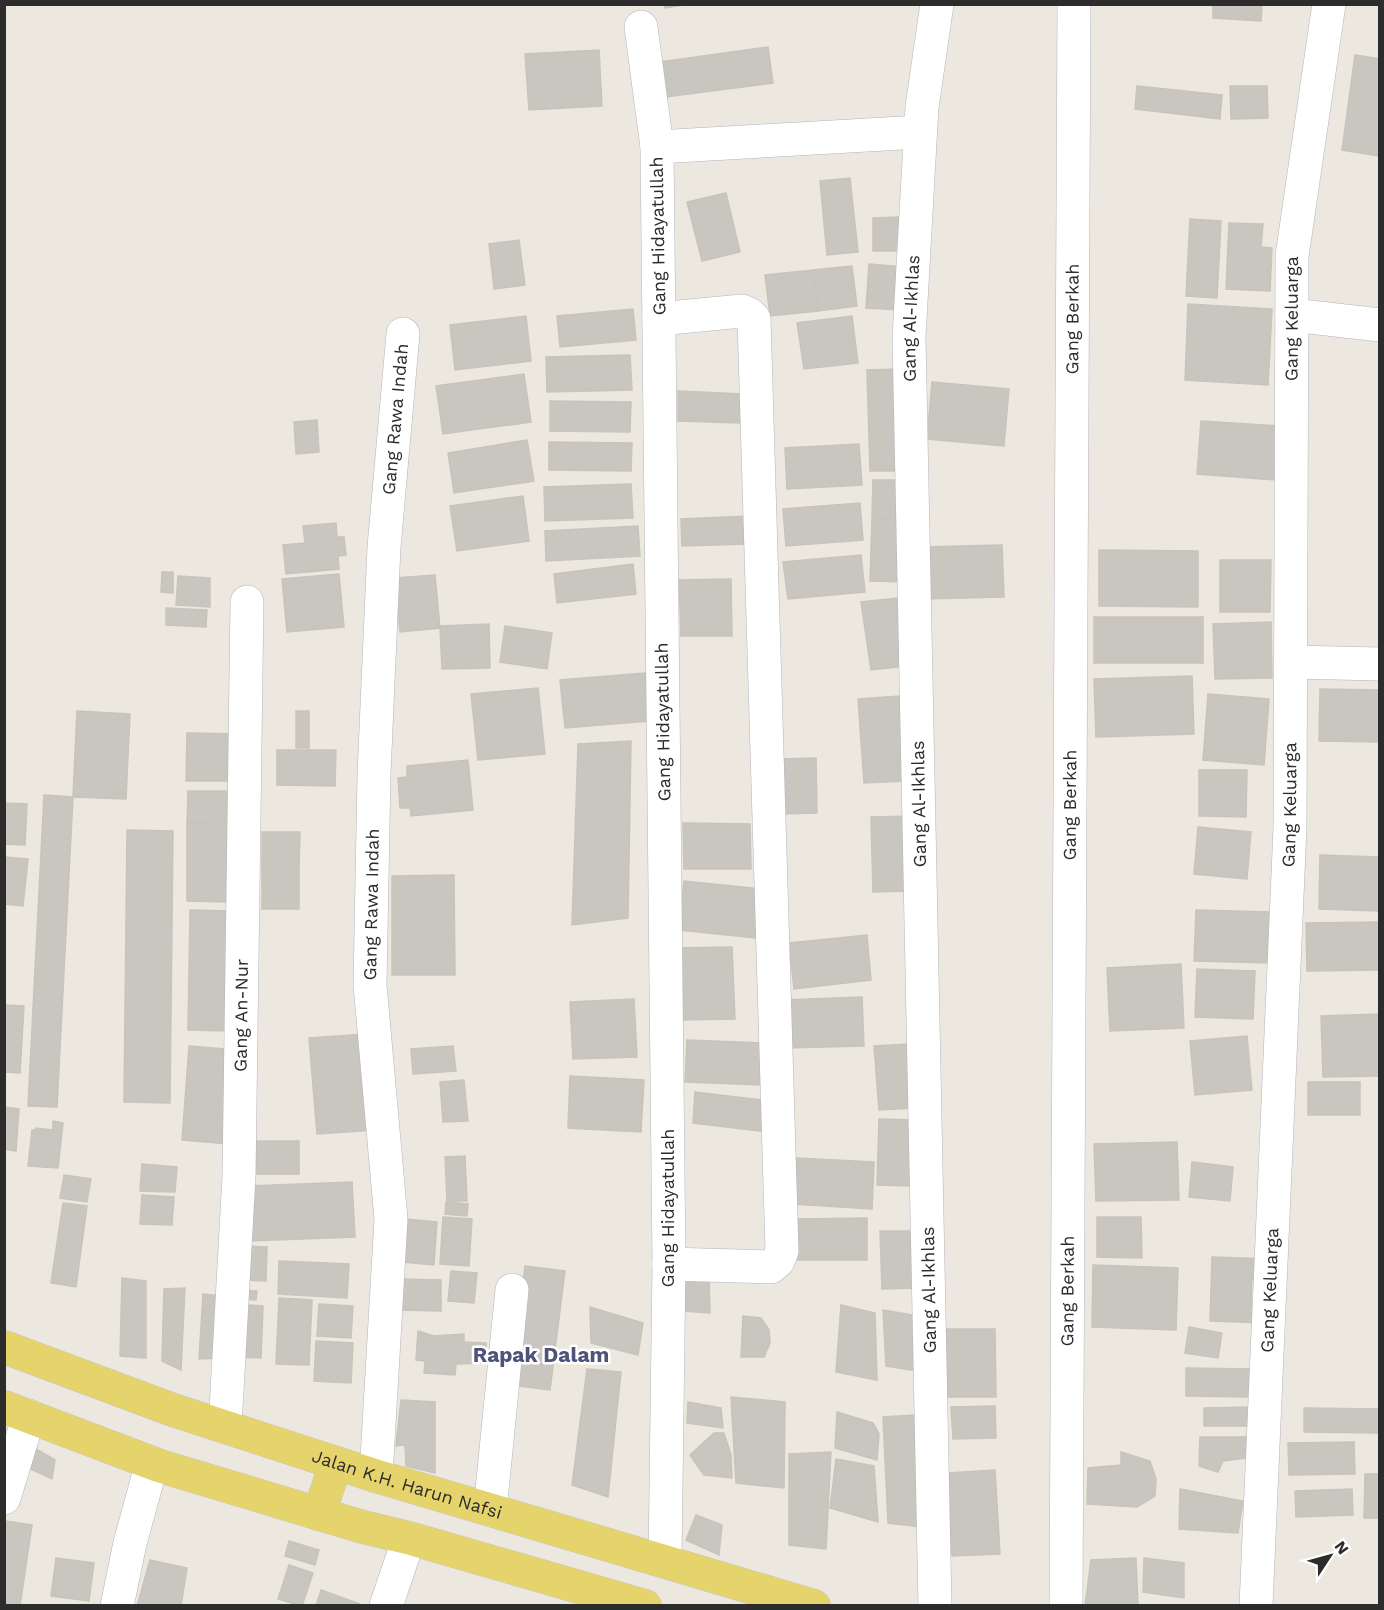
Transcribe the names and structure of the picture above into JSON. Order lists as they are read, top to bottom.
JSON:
{
  "streets": {
    "main road": ["Jalan K.H. Harun Nafsi"],
    "street": [
      "Gang Hidayatullah",
      "Gang Al-Ikhlas",
      "Gang Keluarga",
      "Gang Berkah",
      "Gang Rawa Indah",
      "Gang An-Nur"
    ]
  },
  "crossings": [
    ["Gang Hidayatullah", "Gang Al-Ikhlas"],
    ["Gang Hidayatullah", "Jalan K.H. Harun Nafsi"],
    ["Gang Rawa Indah", "Jalan K.H. Harun Nafsi"],
    ["Gang An-Nur", "Jalan K.H. Harun Nafsi"]
  ],
  "districts": ["Rapak Dalam"],
  "north": "top right"
}
